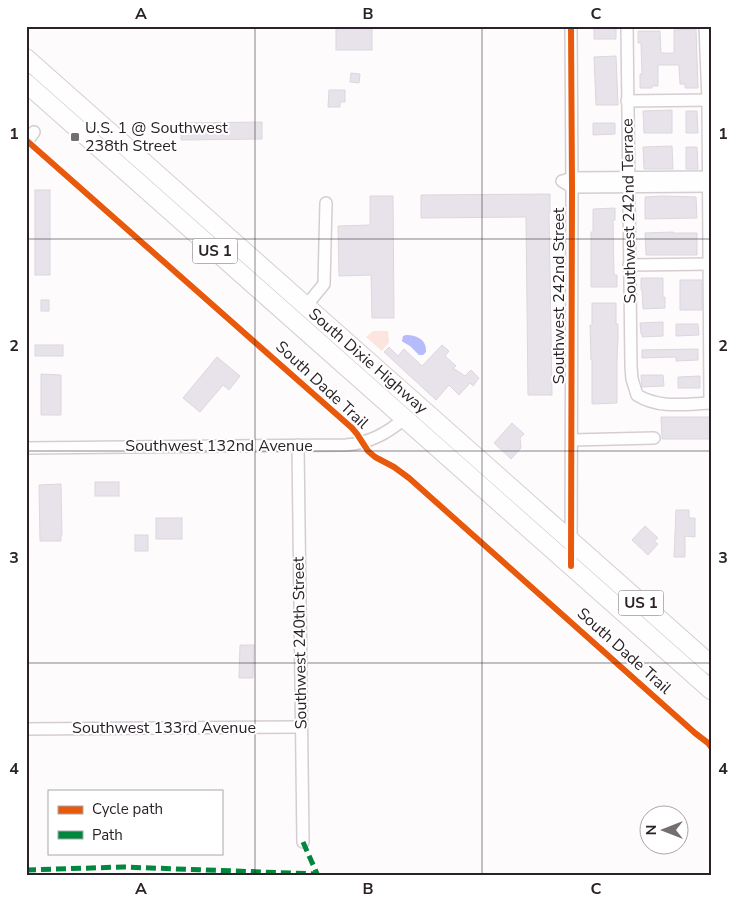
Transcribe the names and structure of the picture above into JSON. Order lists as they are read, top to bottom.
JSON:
{
  "streets": {
    "highway": ["US 1", "South Dixie Highway"],
    "street": [
      "Southwest 242nd Terrace",
      "Southwest 242nd Street",
      "Southwest 132nd Avenue",
      "Southwest 240th Street",
      "Southwest 133rd Avenue"
    ],
    "cycle path": ["South Dade Trail"]
  },
  "crossings": [
    ["Southwest 242nd Street", "South Dixie Highway"],
    ["South Dixie Highway", "Southwest 132nd Avenue"],
    ["Southwest 132nd Avenue", "Southwest 240th Street"],
    ["Southwest 240th Street", "Southwest 133rd Avenue"]
  ],
  "places": {
    "transit": ["U.S. 1 @ Southwest 238th Street"]
  },
  "legend": ["Cycle path", "Path"],
  "north": "left",
  "grid": {
    "columns": ["A", "B", "C"],
    "rows": [
      "1",
      "2",
      "3",
      "4"
    ]
  }
}
